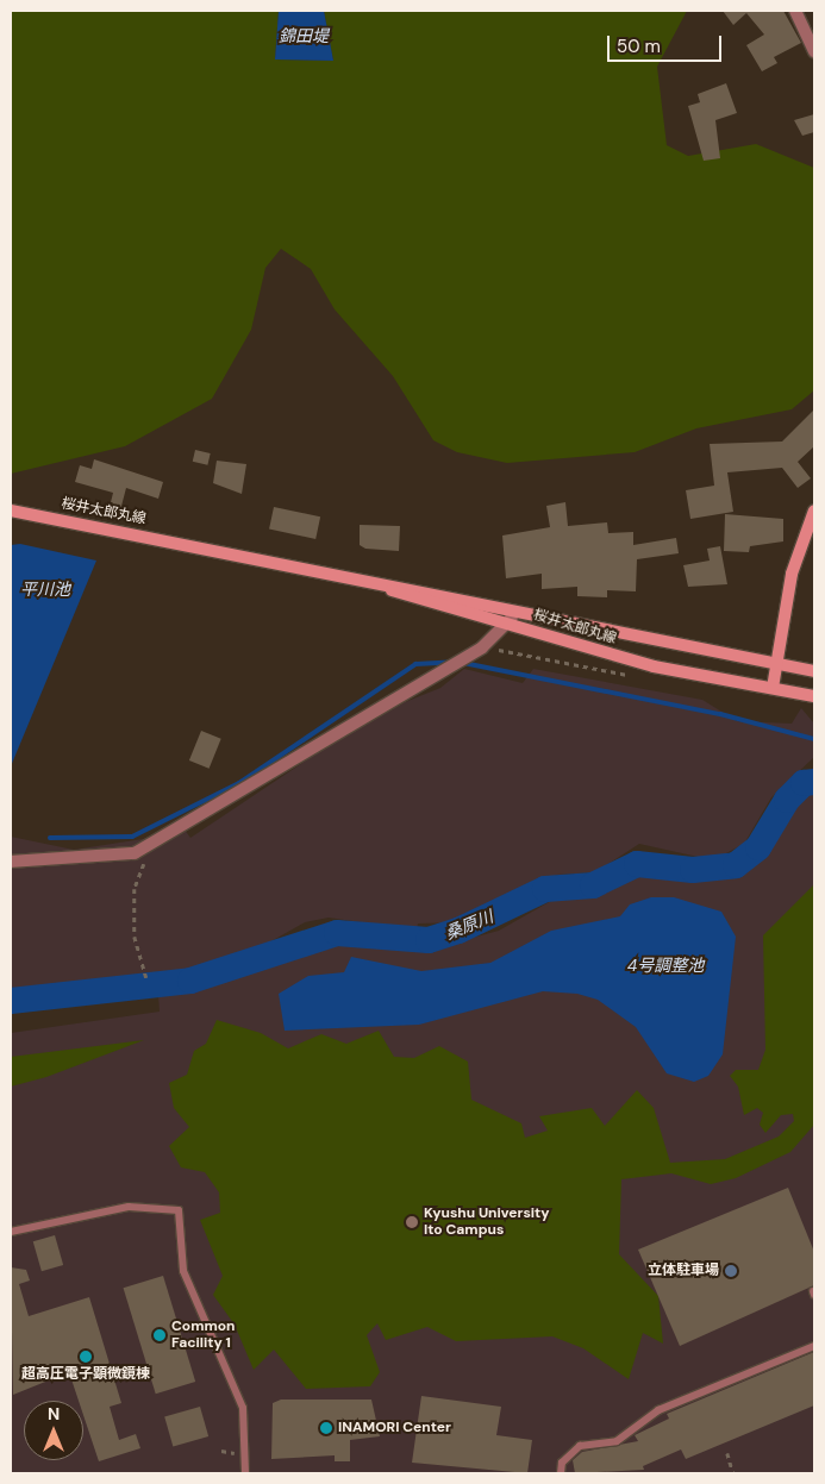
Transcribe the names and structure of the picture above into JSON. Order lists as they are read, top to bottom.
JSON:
{
  "streets": {
    "main road": ["桜井太郎丸線"]
  },
  "water": [
    "錦田堤",
    "平川池",
    "桑原川",
    "4号調整池"
  ],
  "places": [
    "Kyushu University Ito Campus",
    "立体駐車場",
    "Common Facility 1",
    "超高圧電子顕微鏡棟",
    "INAMORI Center"
  ],
  "scale_bar": "50 m",
  "north": "top"
}
